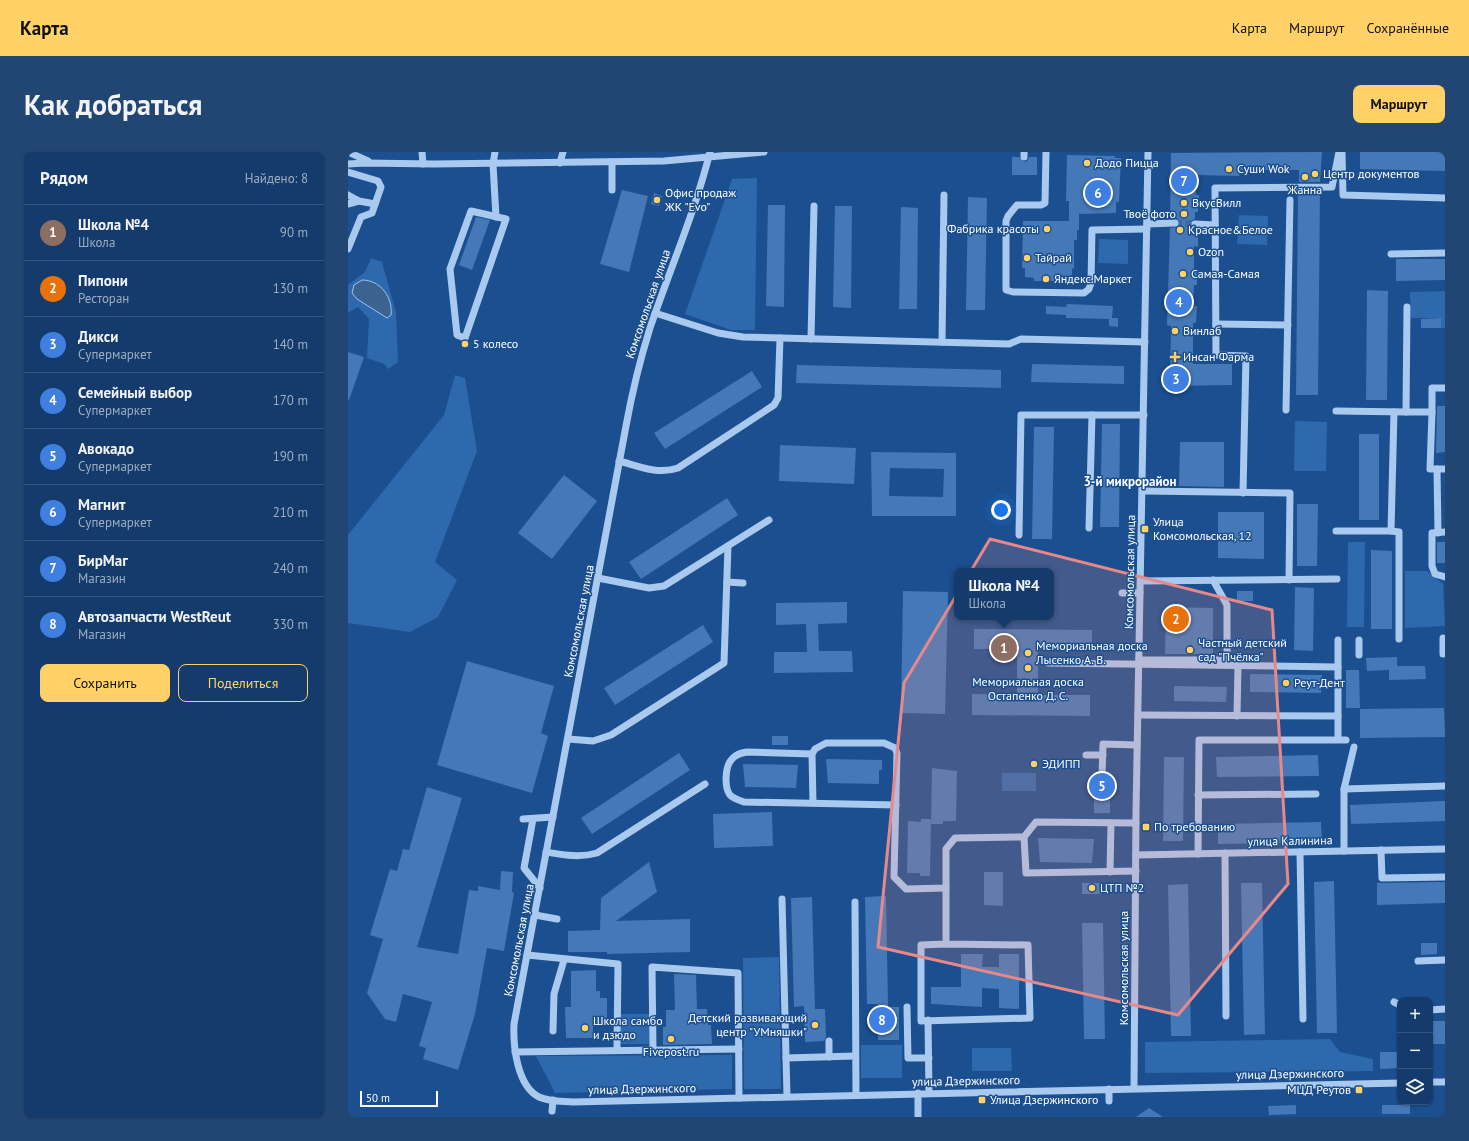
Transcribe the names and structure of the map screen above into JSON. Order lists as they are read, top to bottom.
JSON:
{
  "streets": {
    "street": ["Комсомольская улица", "улица Калинина", "улица Дзержинского"]
  },
  "crossings": [
    ["Комсомольская улица", "улица Калинина"],
    ["Комсомольская улица", "улица Дзержинского"]
  ],
  "districts": ["3-й микрорайон"],
  "places": {
    "other": [
      "Додо Пицца",
      "Суши Wok",
      "Центр документов",
      "Жанна",
      "Офис продаж ЖК \"Evo\"",
      "ВкусВилл",
      "Твоё фото",
      "Фабрика красоты",
      "Красное&Белое",
      "Ozon",
      "Тайрай",
      "Самая-Самая",
      "Яндекс.Маркет",
      "Винлаб",
      "5 колесо",
      "Частный детский сад \"Пчёлка\"",
      "Мемориальная доска Лысенко А. В.",
      "Мемориальная доска Остапенко Д. С.",
      "Реут-Дент",
      "ЭДИПП",
      "ЦТП №2",
      "Детский развивающий центр \"УМняшки\"",
      "Школа самбо и дзюдо",
      "Fivepost.ru"
    ],
    "health": ["Инсан Фарма"],
    "transit": [
      "Улица Комсомольская, 12",
      "По требованию",
      "МЦД Реутов",
      "Улица Дзержинского"
    ]
  },
  "scale_bar": "50 m",
  "page": {
    "header": "Карта",
    "nav": ["Карта", "Маршрут", "Сохранённые"],
    "buttons": [
      "Маршрут",
      ["Сохранить", "Поделиться"]
    ],
    "title": "Как добраться",
    "heading": ["Рядом", "Найдено: 8"],
    "pins": [
      "7",
      "6",
      "4",
      "3",
      "2",
      "1",
      "5",
      "8"
    ],
    "list": [
      {
        "mark": "1",
        "name": "Школа №4",
        "note": "Школа",
        "value": "90 m"
      },
      {
        "mark": "2",
        "name": "Пипони",
        "note": "Ресторан",
        "value": "130 m"
      },
      {
        "mark": "3",
        "name": "Дикси",
        "note": "Супермаркет",
        "value": "140 m"
      },
      {
        "mark": "4",
        "name": "Семейный выбор",
        "note": "Супермаркет",
        "value": "170 m"
      },
      {
        "mark": "5",
        "name": "Авокадо",
        "note": "Супермаркет",
        "value": "190 m"
      },
      {
        "mark": "6",
        "name": "Магнит",
        "note": "Супермаркет",
        "value": "210 m"
      },
      {
        "mark": "7",
        "name": "БирМаг",
        "note": "Магазин",
        "value": "240 m"
      },
      {
        "mark": "8",
        "name": "Автозапчасти WestReut",
        "note": "Магазин",
        "value": "330 m"
      }
    ],
    "popup": ["Школа №4", "Школа"],
    "map_buttons": ["+", "−"],
    "scale": "50 m"
  }
}
